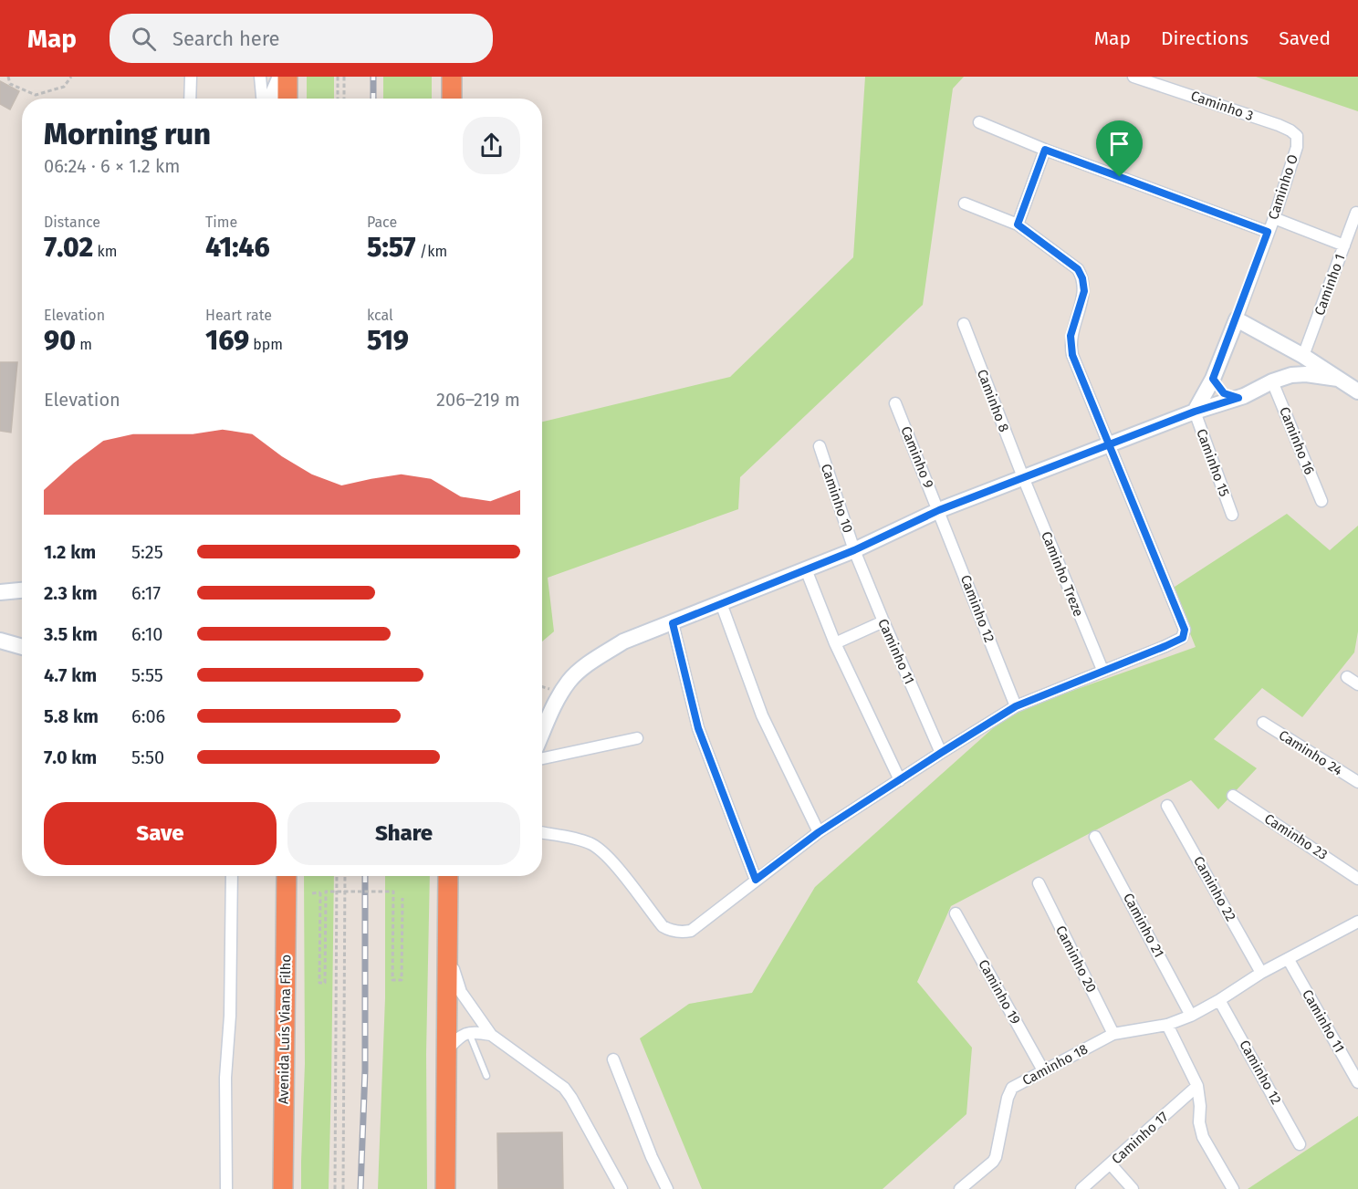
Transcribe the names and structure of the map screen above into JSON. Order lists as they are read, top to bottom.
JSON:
{
  "streets": {
    "highway": ["Avenida Luís Viana Filho"],
    "street": [
      "Caminho 3",
      "Caminho O",
      "Caminho 1",
      "Caminho 8",
      "Caminho 16",
      "Caminho 9",
      "Caminho 15",
      "Caminho 10",
      "Caminho Treze",
      "Caminho 12",
      "Caminho 11",
      "Caminho 24",
      "Caminho 23",
      "Caminho 22",
      "Caminho 21",
      "Caminho 20",
      "Caminho 19",
      "Caminho 18",
      "Caminho 17"
    ]
  },
  "crossings": [
    ["Caminho 3", "Caminho O"],
    ["Caminho 8", "Caminho Treze"],
    ["Caminho 9", "Caminho 12"],
    ["Caminho 10", "Caminho 11"],
    ["Caminho 12", "Caminho 18"],
    ["Caminho 11", "Caminho 18"],
    ["Caminho 22", "Caminho 18"],
    ["Caminho 21", "Caminho 18"],
    ["Caminho 20", "Caminho 18"],
    ["Caminho 19", "Caminho 18"]
  ],
  "page": {
    "header": "Map",
    "search": "Search here",
    "nav": ["Map", "Directions", "Saved"],
    "heading": ["Morning run", "06:24 · 6 × 1.2 km"],
    "stats": [
      ["Distance", "7.02 km"],
      ["Time", "41:46"],
      ["Pace", "5:57 /km"],
      ["Elevation", "90 m"],
      ["Heart rate", "169 bpm"],
      ["kcal", "519"]
    ],
    "chart": ["Elevation", "206–219 m"],
    "list": [
      {
        "name": "1.2 km",
        "note": "5:25"
      },
      {
        "name": "2.3 km",
        "note": "6:17"
      },
      {
        "name": "3.5 km",
        "note": "6:10"
      },
      {
        "name": "4.7 km",
        "note": "5:55"
      },
      {
        "name": "5.8 km",
        "note": "6:06"
      },
      {
        "name": "7.0 km",
        "note": "5:50"
      }
    ],
    "buttons": ["Save", "Share"]
  }
}
